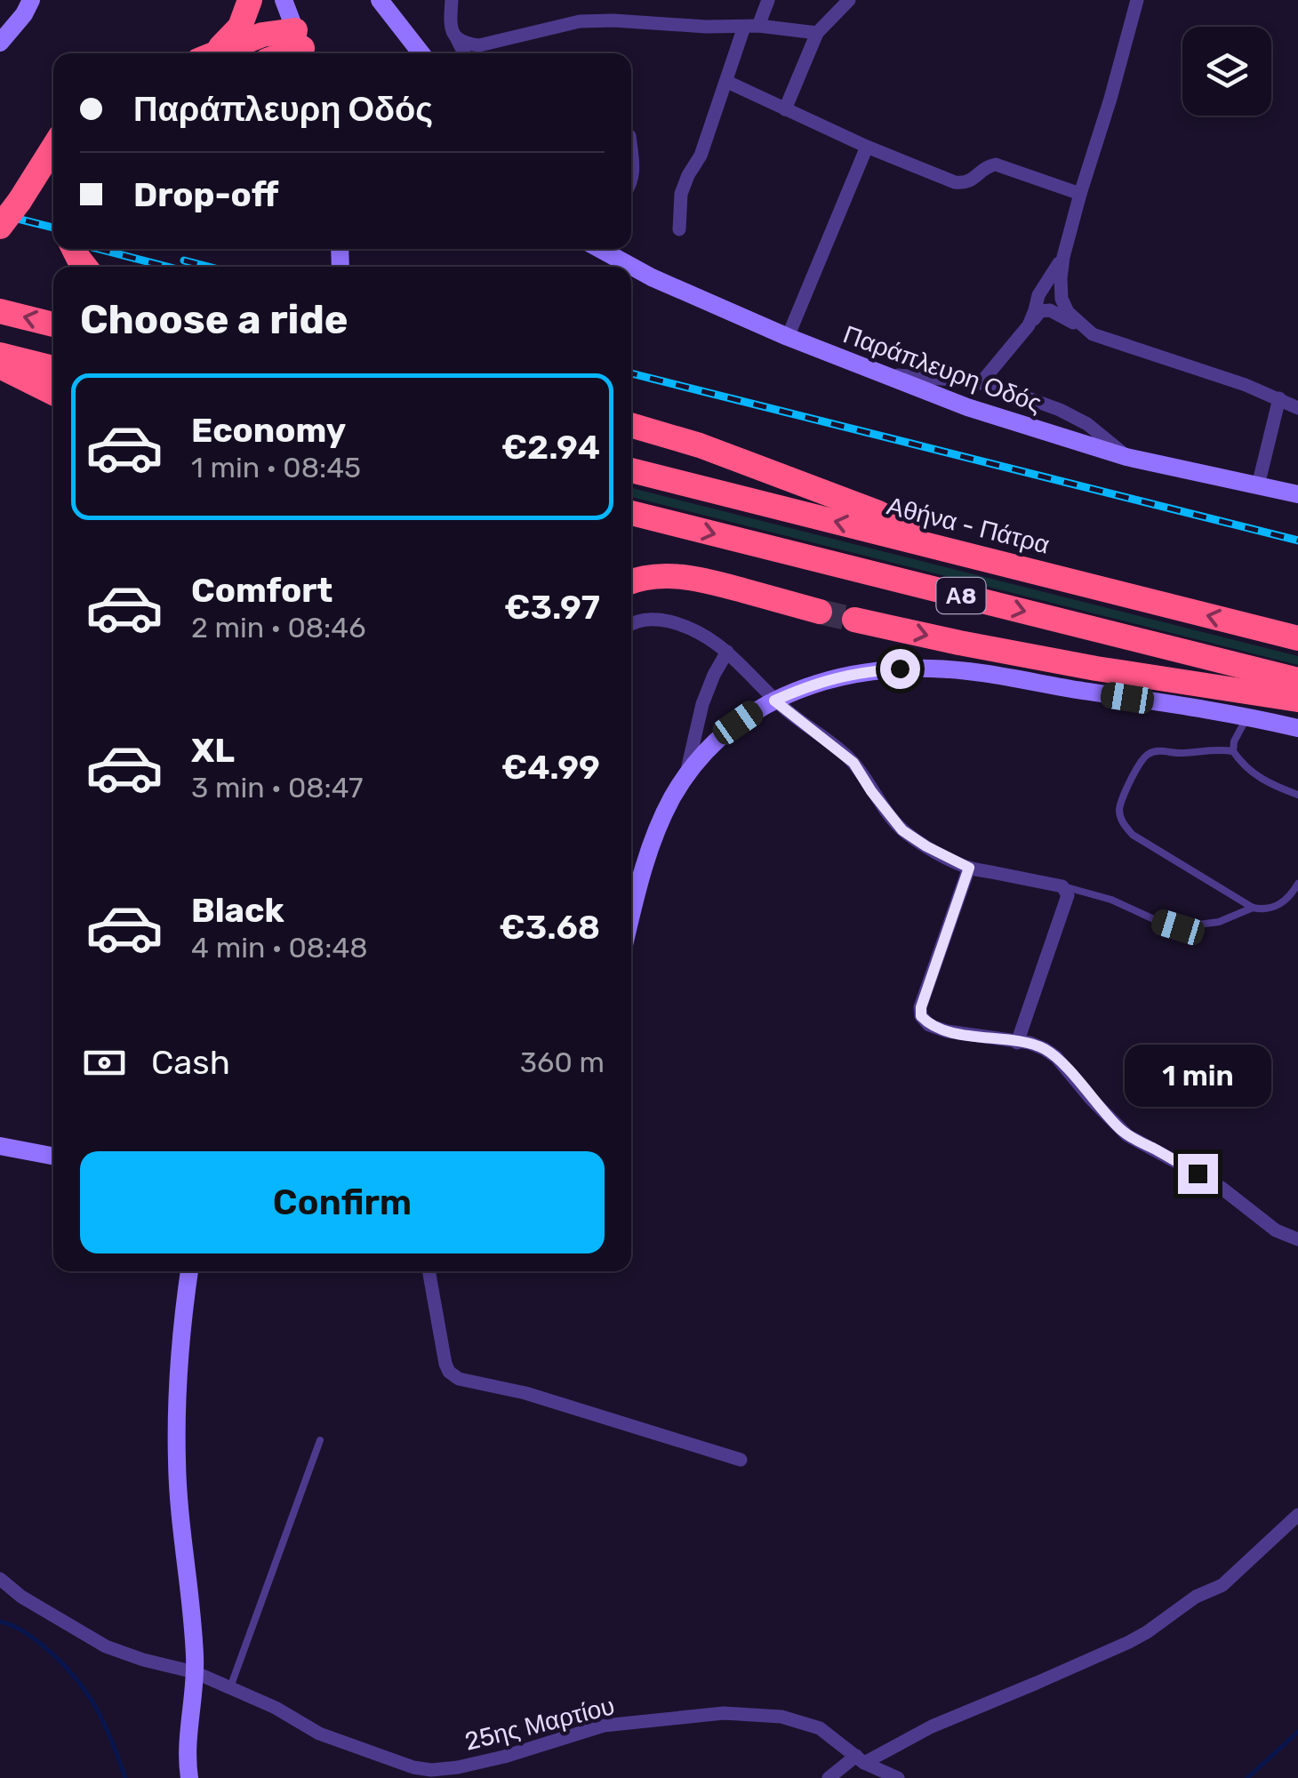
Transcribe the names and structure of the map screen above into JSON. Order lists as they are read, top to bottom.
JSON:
{
  "streets": {
    "highway": ["Αθήνα - Πάτρα", "Α8"],
    "street": ["Παράπλευρη Οδός", "25ης Μαρτίου"]
  },
  "page": {
    "banner": ["Παράπλευρη Οδός", "Drop-off"],
    "heading": "Choose a ride",
    "list": [
      {
        "name": "Economy",
        "note": "1 min · 08:45",
        "value": "€2.94"
      },
      {
        "name": "Comfort",
        "note": "2 min · 08:46",
        "value": "€3.97"
      },
      {
        "name": "XL",
        "note": "3 min · 08:47",
        "value": "€4.99"
      },
      {
        "name": "Black",
        "note": "4 min · 08:48",
        "value": "€3.68"
      }
    ],
    "pay": ["Cash", "360 m"],
    "bubble": "1 min",
    "buttons": "Confirm"
  }
}
